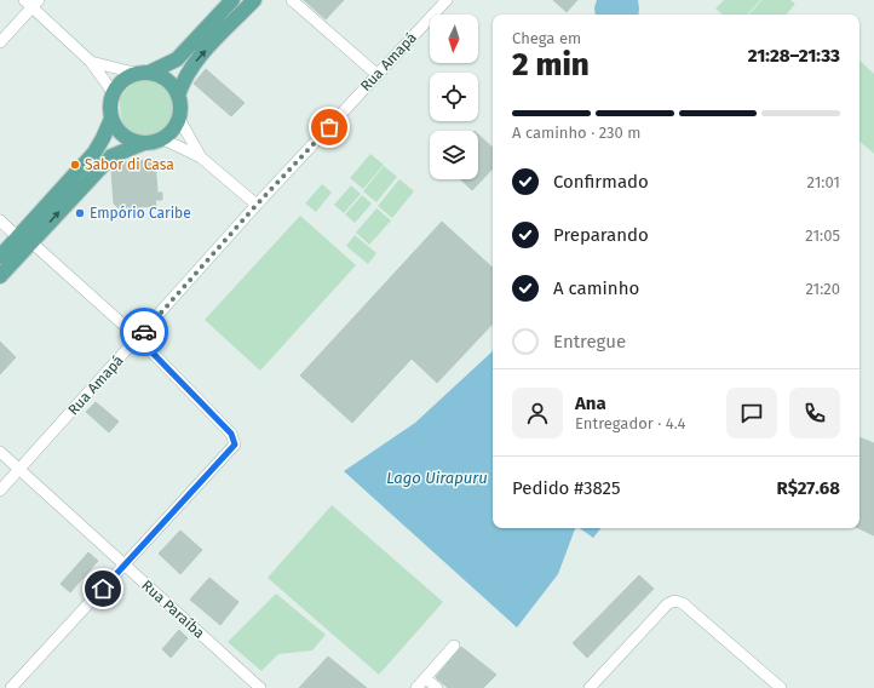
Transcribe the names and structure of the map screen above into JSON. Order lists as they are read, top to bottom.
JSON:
{
  "streets": {
    "street": ["Rua Amapá", "Rua Paraíba"]
  },
  "crossings": [
    ["Rua Amapá", "Rua Paraíba"]
  ],
  "water": ["Lago Uirapuru"],
  "places": ["Sabor di Casa", "Empório Caribe"],
  "north": "bottom",
  "page": {
    "heading": ["2 min", "Chega em", "21:28–21:33"],
    "panel": [
      "Ana",
      "Entregador · 4.4",
      "Pedido #3825",
      "R$27.68"
    ],
    "bar": "A caminho · 230 m",
    "list": [
      ["Confirmado", "21:01"],
      ["Preparando", "21:05"],
      ["A caminho", "21:20"],
      "Entregue"
    ]
  }
}
